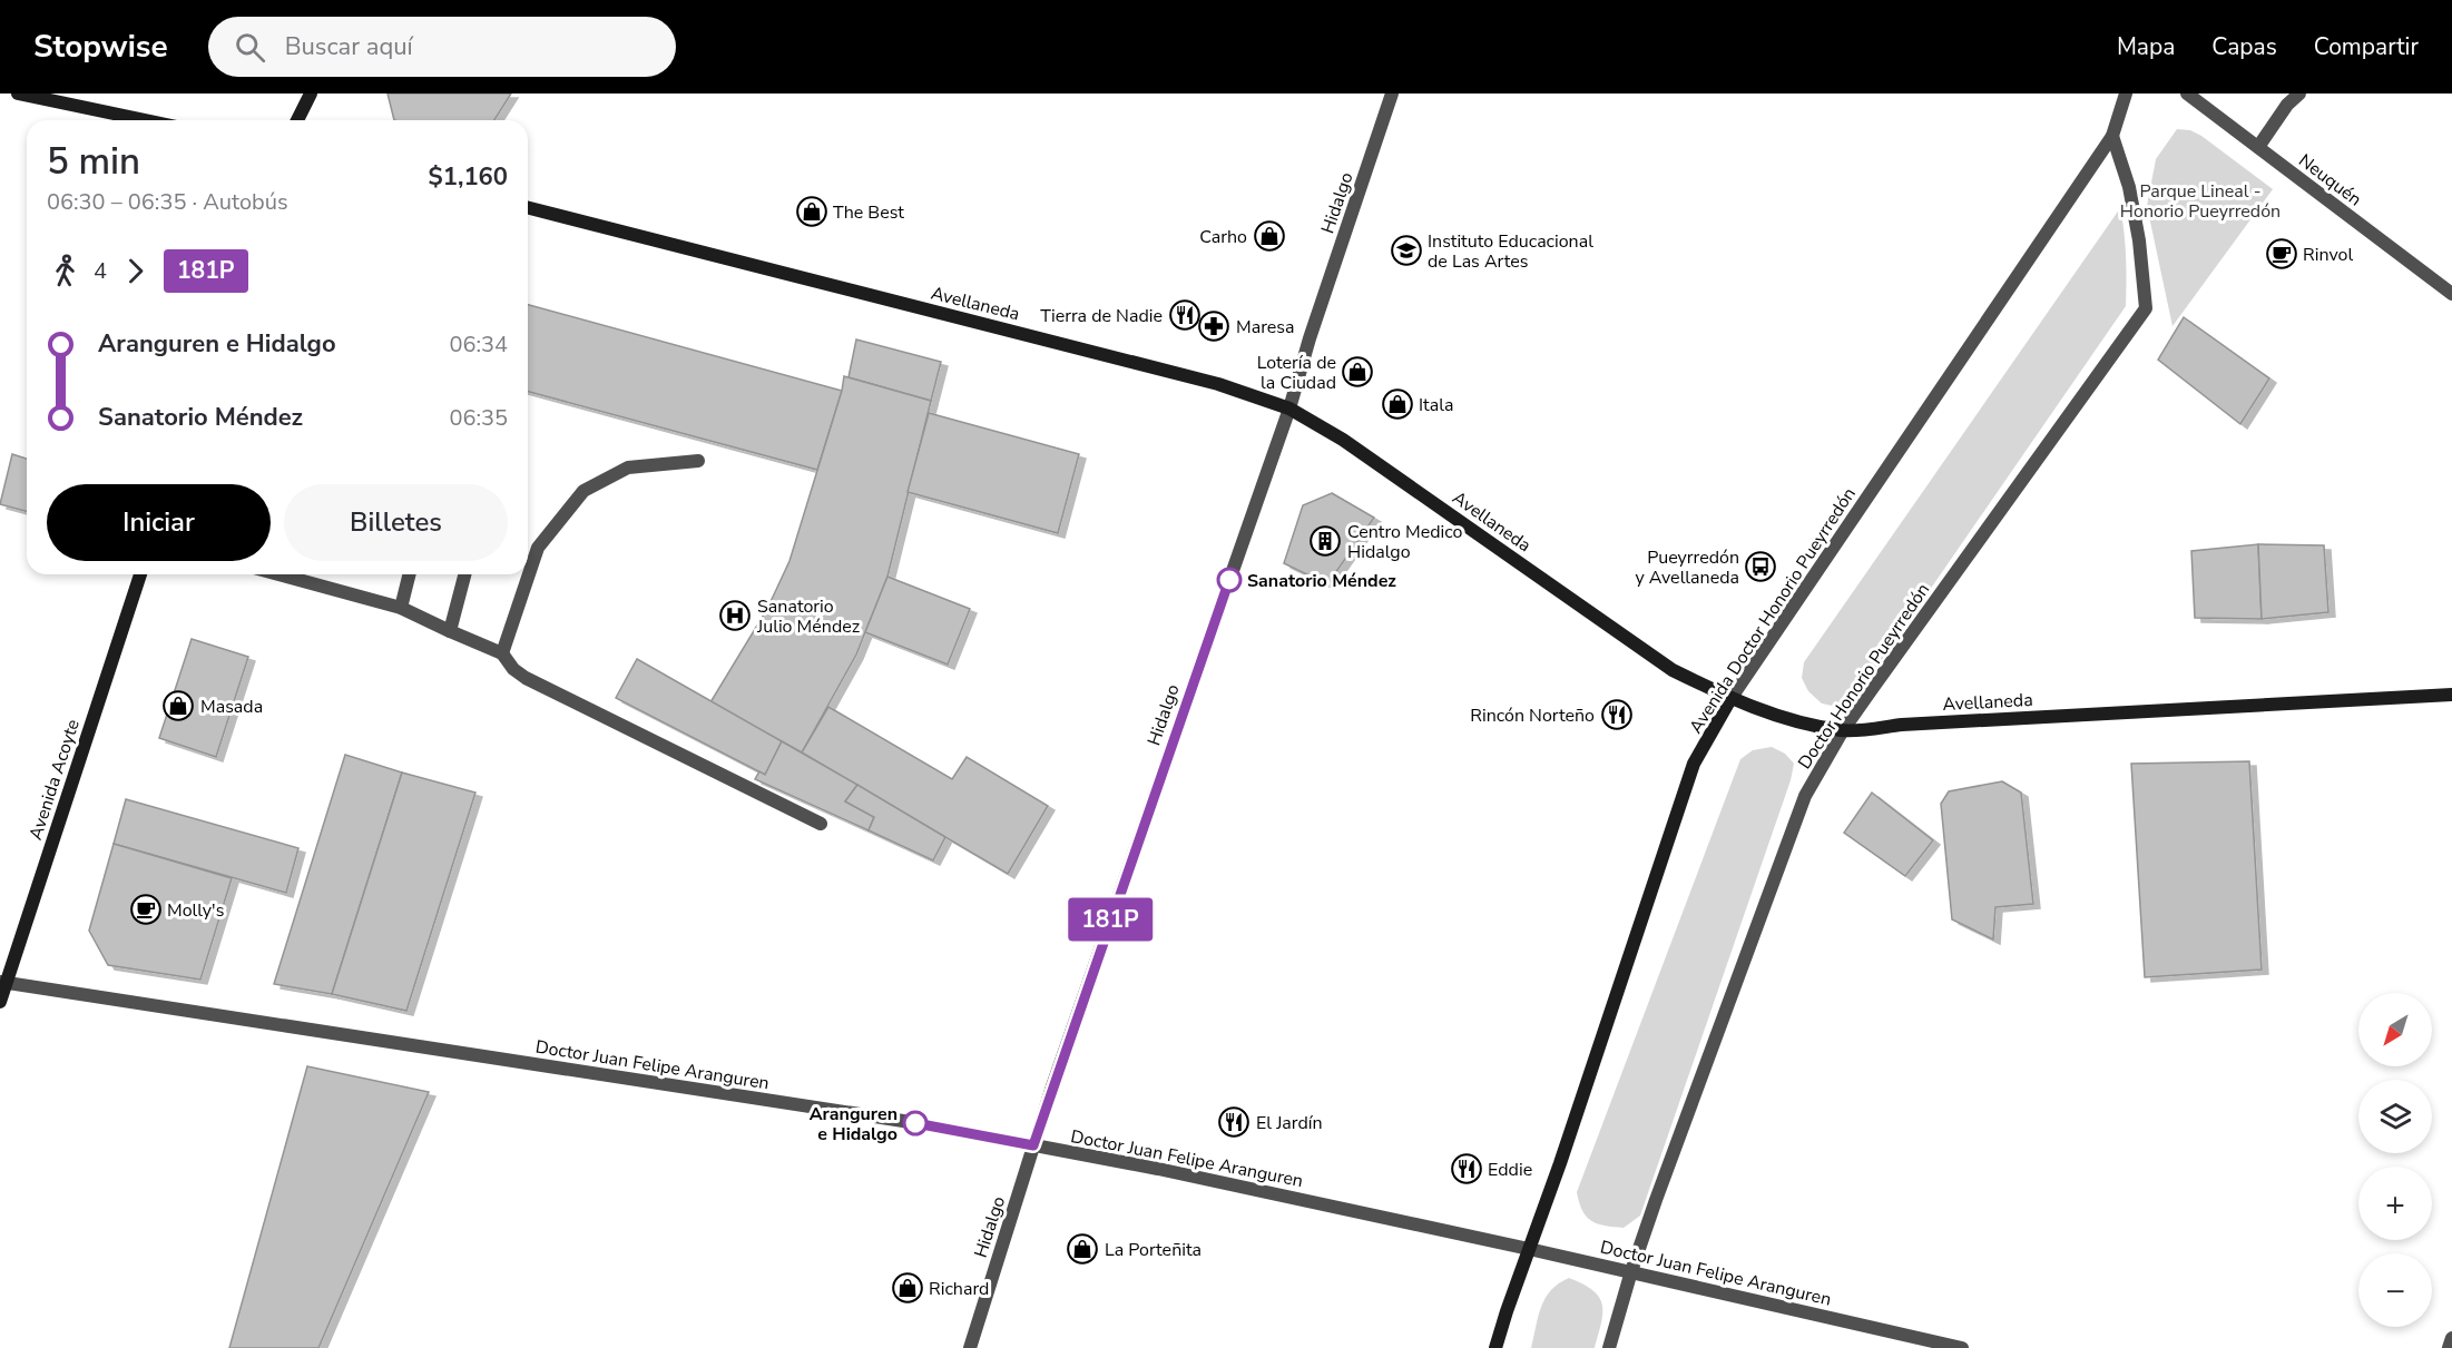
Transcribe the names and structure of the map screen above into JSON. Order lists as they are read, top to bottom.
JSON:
{
  "streets": {
    "street": [
      "Neuquén",
      "Hidalgo",
      "Avellaneda",
      "Avenida Doctor Honorio Pueyrredón",
      "Doctor Honorio Pueyrredón",
      "Avenida Acoyte",
      "Doctor Juan Felipe Aranguren"
    ]
  },
  "crossings": [
    ["Hidalgo", "Avellaneda"],
    ["Hidalgo", "Doctor Juan Felipe Aranguren"],
    ["Avellaneda", "Avenida Doctor Honorio Pueyrredón"],
    ["Avellaneda", "Doctor Honorio Pueyrredón"],
    ["Avenida Doctor Honorio Pueyrredón", "Doctor Honorio Pueyrredón"],
    ["Avenida Doctor Honorio Pueyrredón", "Doctor Juan Felipe Aranguren"],
    ["Doctor Honorio Pueyrredón", "Doctor Juan Felipe Aranguren"],
    ["Avenida Acoyte", "Doctor Juan Felipe Aranguren"]
  ],
  "parks": ["Parque Lineal - Honorio Pueyrredón"],
  "places": {
    "shop": [
      "The Best",
      "Carho",
      "Lotería de la Ciudad",
      "Itala",
      "Masada",
      "La Porteñita",
      "Richard"
    ],
    "school or university": ["Instituto Educacional de Las Artes"],
    "cafe": ["Rinvol", "Molly's"],
    "restaurant": [
      "Tierra de Nadie",
      "Rincón Norteño",
      "El Jardín",
      "Eddie"
    ],
    "pharmacy": ["Maresa"],
    "building": ["Centro Medico Hidalgo"],
    "bus stop": ["Pueyrredón y Avellaneda"],
    "other": ["Sanatorio Méndez", "Aranguren e Hidalgo"],
    "hospital": ["Sanatorio Julio Méndez"]
  },
  "lines": ["bus line 181P"],
  "north": "bottom left",
  "page": {
    "header": "Stopwise",
    "search": "Buscar aquí",
    "nav": ["Mapa", "Capas", "Compartir"],
    "on_map": "181P",
    "heading": ["5 min", "06:30 – 06:35 · Autobús", "$1,160"],
    "legs": ["4", "181P"],
    "list": [
      {
        "name": "Aranguren e Hidalgo",
        "value": "06:34"
      },
      {
        "name": "Sanatorio Méndez",
        "value": "06:35"
      }
    ],
    "buttons": ["Iniciar", "Billetes"],
    "map_buttons": ["+", "−"]
  }
}
